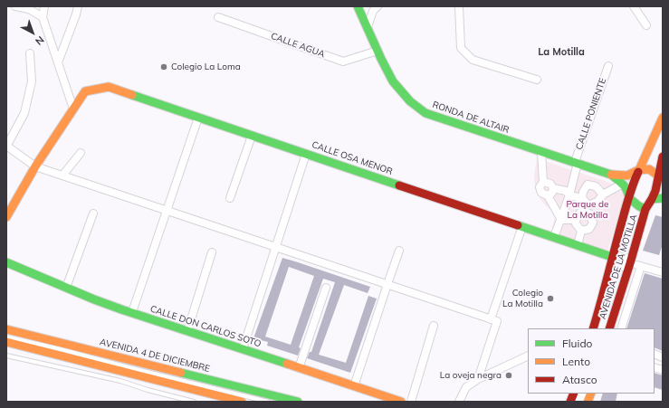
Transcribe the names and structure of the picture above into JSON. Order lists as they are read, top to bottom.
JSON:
{
  "streets": {
    "street": [
      "CALLE AGUA",
      "CALLE PONIENTE",
      "RONDA DE ALTAIR",
      "CALLE OSA MENOR",
      "AVENIDA DE LA MOTILLA",
      "CALLE DON CARLOS SOTO",
      "AVENIDA 4 DE DICIEMBRE"
    ]
  },
  "crossings": [
    ["CALLE AGUA", "RONDA DE ALTAIR"],
    ["CALLE PONIENTE", "RONDA DE ALTAIR"],
    ["CALLE PONIENTE", "CALLE OSA MENOR"],
    ["RONDA DE ALTAIR", "AVENIDA DE LA MOTILLA"],
    ["CALLE OSA MENOR", "AVENIDA DE LA MOTILLA"]
  ],
  "districts": ["La Motilla"],
  "parks": ["Parque de La Motilla"],
  "places": ["Colegio La Loma", "Colegio La Motilla", "La oveja negra"],
  "legend": ["Fluido", "Lento", "Atasco"],
  "north": "bottom right"
}
